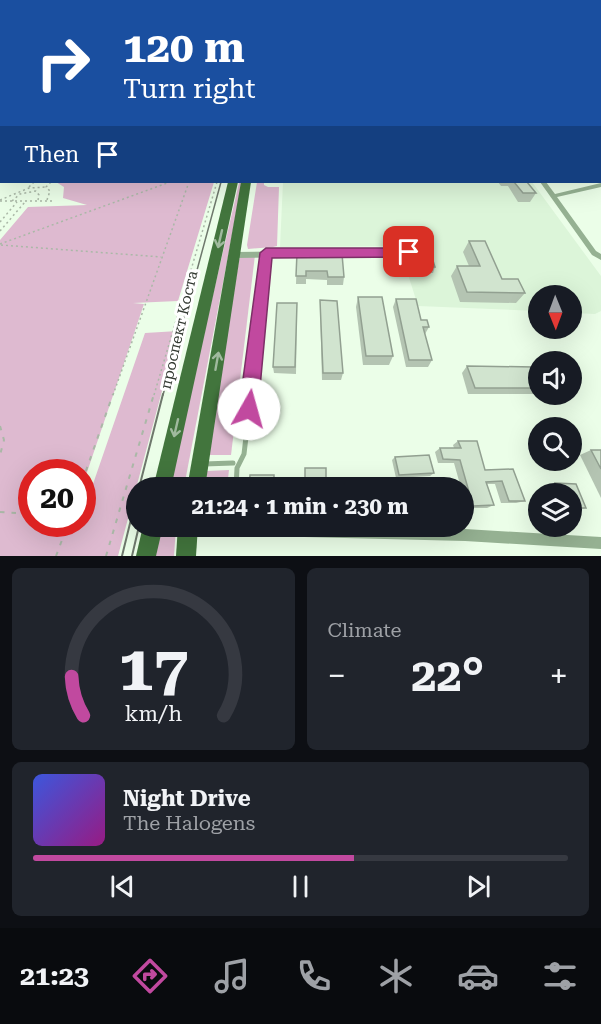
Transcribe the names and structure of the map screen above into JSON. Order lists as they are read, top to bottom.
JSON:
{
  "streets": {
    "main road": ["проспект Коста"]
  },
  "north": "bottom",
  "page": {
    "turn": ["120 m", "Turn right"],
    "then": "Then",
    "limit": "20",
    "trip": "21:24 · 1 min · 230 m",
    "tile": "Climate",
    "heat": ["−", "22°", "+"],
    "song": ["Night Drive", "The Halogens"],
    "tabs": "21:23",
    "gauge": ["17", "km/h"]
  }
}
